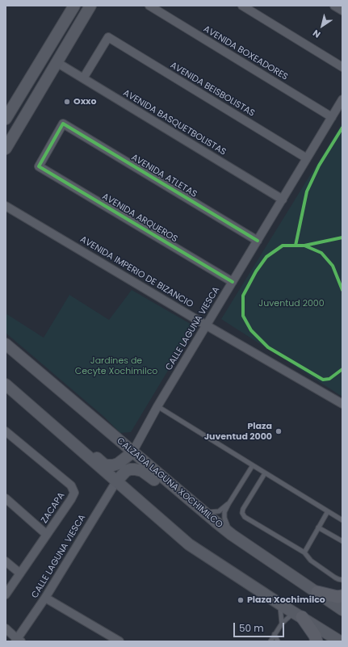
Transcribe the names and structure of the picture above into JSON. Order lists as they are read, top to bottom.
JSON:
{
  "streets": {
    "main road": ["CALZADA LAGUNA XOCHIMILCO"],
    "street": [
      "AVENIDA BOXEADORES",
      "AVENIDA BEISBOLISTAS",
      "AVENIDA BASQUETBOLISTAS",
      "AVENIDA ATLETAS",
      "AVENIDA ARQUEROS",
      "AVENIDA IMPERIO DE BIZANCIO",
      "CALLE LAGUNA VIESCA",
      "ZACAPA"
    ]
  },
  "crossings": [
    ["AVENIDA BOXEADORES", "CALLE LAGUNA VIESCA"],
    ["AVENIDA BEISBOLISTAS", "AVENIDA BASQUETBOLISTAS"],
    ["AVENIDA BEISBOLISTAS", "CALLE LAGUNA VIESCA"],
    ["AVENIDA BASQUETBOLISTAS", "CALLE LAGUNA VIESCA"],
    ["AVENIDA ATLETAS", "AVENIDA ARQUEROS"],
    ["AVENIDA ATLETAS", "CALLE LAGUNA VIESCA"],
    ["AVENIDA ARQUEROS", "CALLE LAGUNA VIESCA"],
    ["AVENIDA IMPERIO DE BIZANCIO", "CALLE LAGUNA VIESCA"],
    ["CALLE LAGUNA VIESCA", "CALZADA LAGUNA XOCHIMILCO"]
  ],
  "parks": ["Juventud 2000", "Jardines de Cecyte Xochimilco"],
  "places": ["Oxxo", "Plaza Juventud 2000", "Plaza Xochimilco"],
  "scale_bar": "50 m",
  "north": "bottom left"
}
